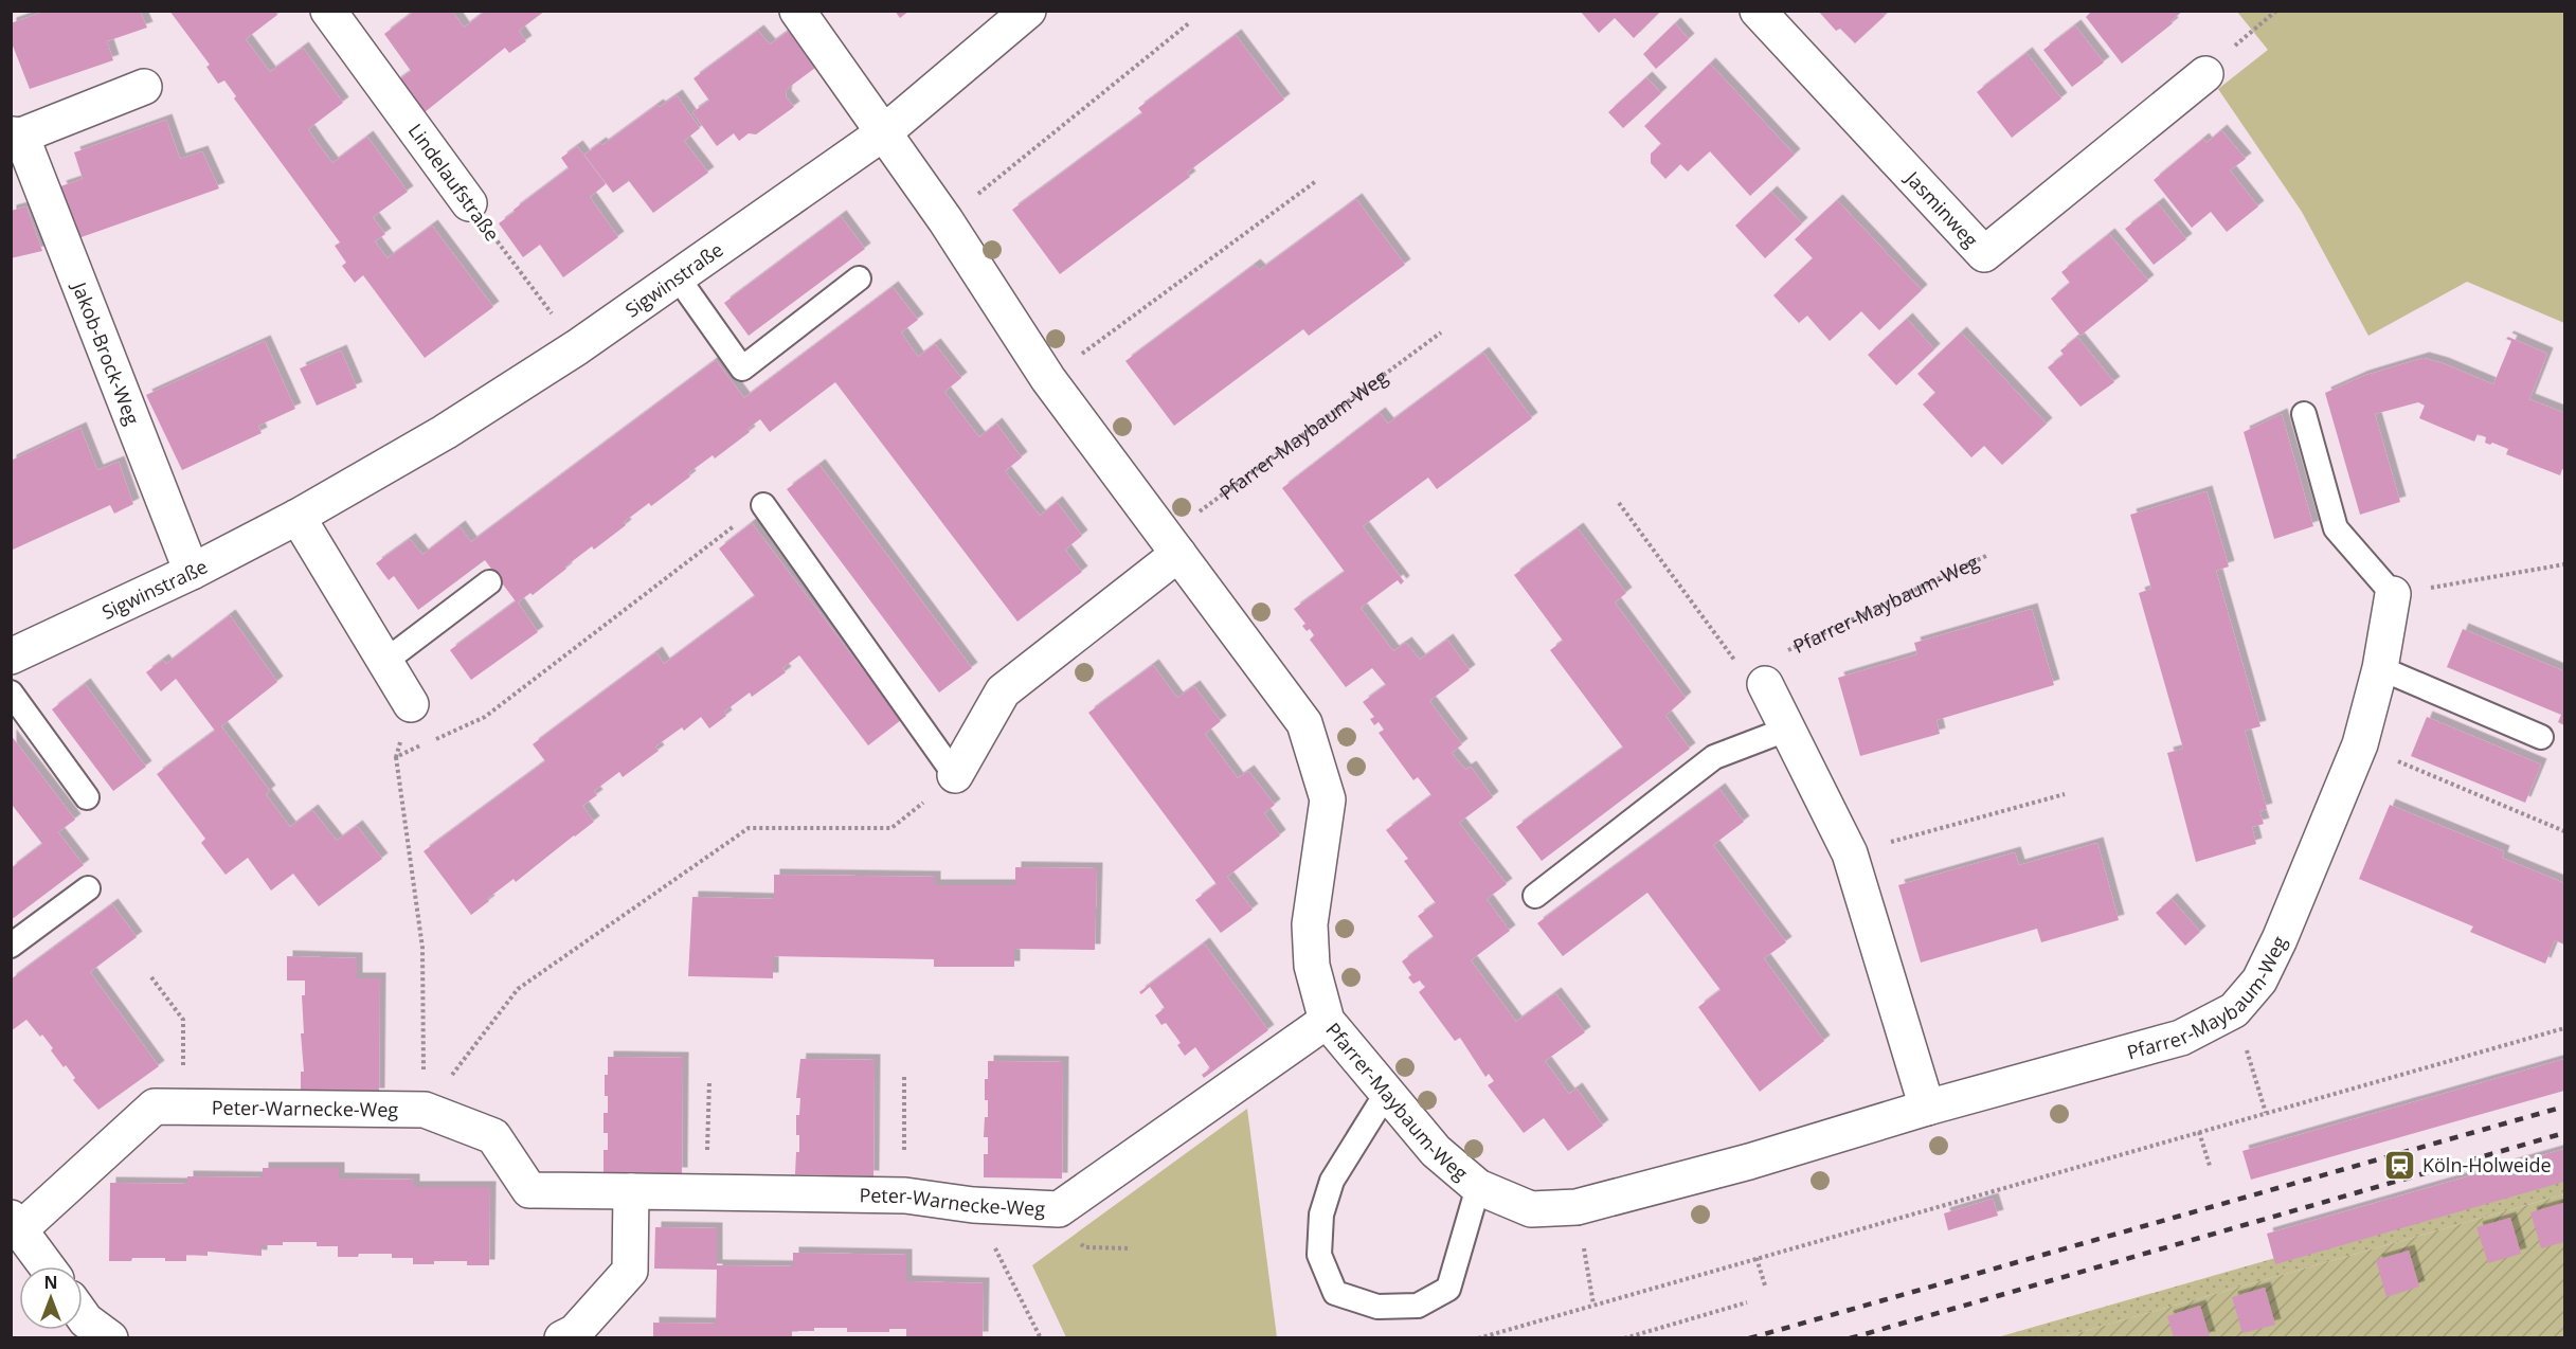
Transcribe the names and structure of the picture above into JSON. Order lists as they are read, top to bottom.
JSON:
{
  "streets": {
    "street": [
      "Lindelaufstraße",
      "Jasminweg",
      "Sigwinstraße",
      "Jakob-Brock-Weg",
      "Pfarrer-Maybaum-Weg",
      "Peter-Warnecke-Weg"
    ]
  },
  "crossings": [
    ["Lindelaufstraße", "Sigwinstraße"],
    ["Sigwinstraße", "Jakob-Brock-Weg"],
    ["Sigwinstraße", "Pfarrer-Maybaum-Weg"],
    ["Pfarrer-Maybaum-Weg", "Peter-Warnecke-Weg"]
  ],
  "places": {
    "station": ["Köln-Holweide"]
  },
  "north": "top"
}
